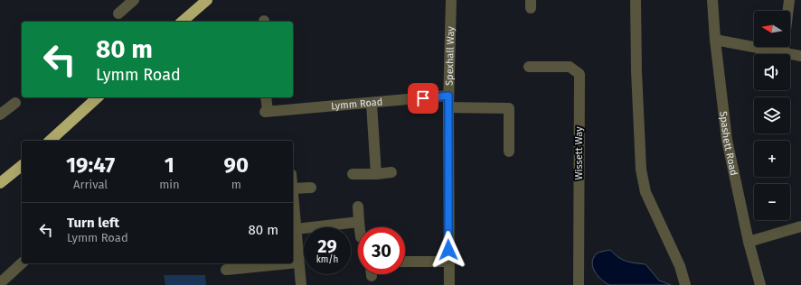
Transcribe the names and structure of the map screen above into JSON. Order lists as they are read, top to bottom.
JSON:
{
  "streets": {
    "street": [
      "Spexhall Way",
      "Lymm Road",
      "Spashett Road",
      "Wissett Way"
    ]
  },
  "crossings": [
    ["Spexhall Way", "Lymm Road"]
  ],
  "north": "left",
  "page": {
    "map_buttons": ["+", "−"],
    "turn": ["80 m", "Lymm Road"],
    "eta": [
      "19:47",
      "Arrival",
      "1",
      "min",
      "90",
      "m"
    ],
    "list": [
      {
        "name": "Turn left",
        "note": "Lymm Road",
        "value": "80 m"
      }
    ],
    "speed": "29 km/h",
    "limit": "30"
  }
}
